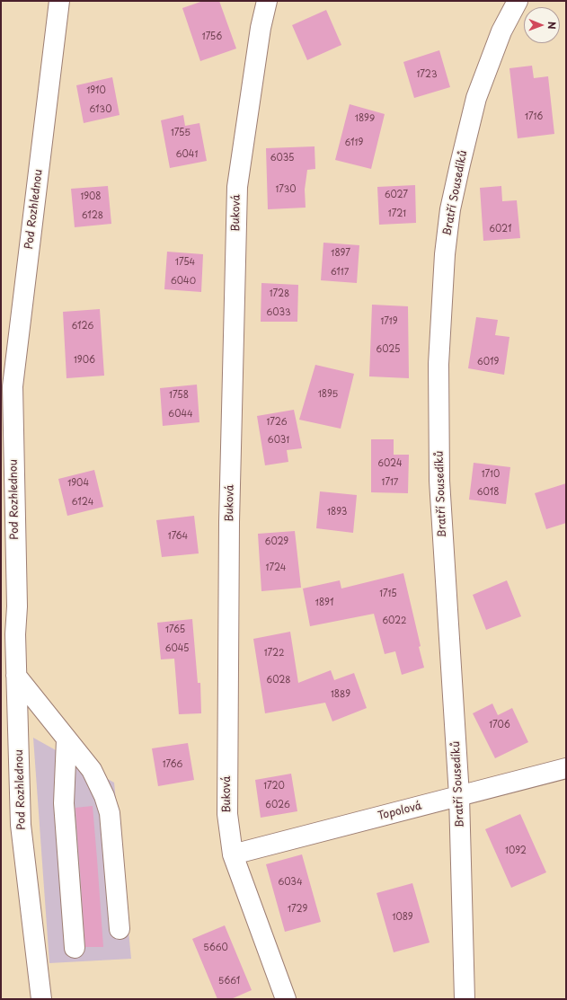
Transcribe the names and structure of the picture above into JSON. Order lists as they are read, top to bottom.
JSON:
{
  "streets": {
    "street": [
      "Bratří Sousedíků",
      "Pod Rozhlednou",
      "Buková",
      "Topolová"
    ]
  },
  "crossings": [
    ["Bratří Sousedíků", "Topolová"],
    ["Buková", "Topolová"]
  ],
  "house_numbers": [
    "1756",
    "1723",
    "1910",
    "6130",
    "1716",
    "1899",
    "1755",
    "6119",
    "6041",
    "6035",
    "1730",
    "6027",
    "1908",
    "1721",
    "6128",
    "6021",
    "1897",
    "1754",
    "6117",
    "6040",
    "1728",
    "6033",
    "1719",
    "6126",
    "6025",
    "1906",
    "6019",
    "1895",
    "1758",
    "6044",
    "1726",
    "6031",
    "6024",
    "1710",
    "1717",
    "1904",
    "6018",
    "6124",
    "1893",
    "1764",
    "6029",
    "1724",
    "1715",
    "1891",
    "6022",
    "1765",
    "6045",
    "1722",
    "6028",
    "1889",
    "1706",
    "1766",
    "1720",
    "6026",
    "1092",
    "6034",
    "1729",
    "1089",
    "5660",
    "5661"
  ],
  "north": "right"
}
